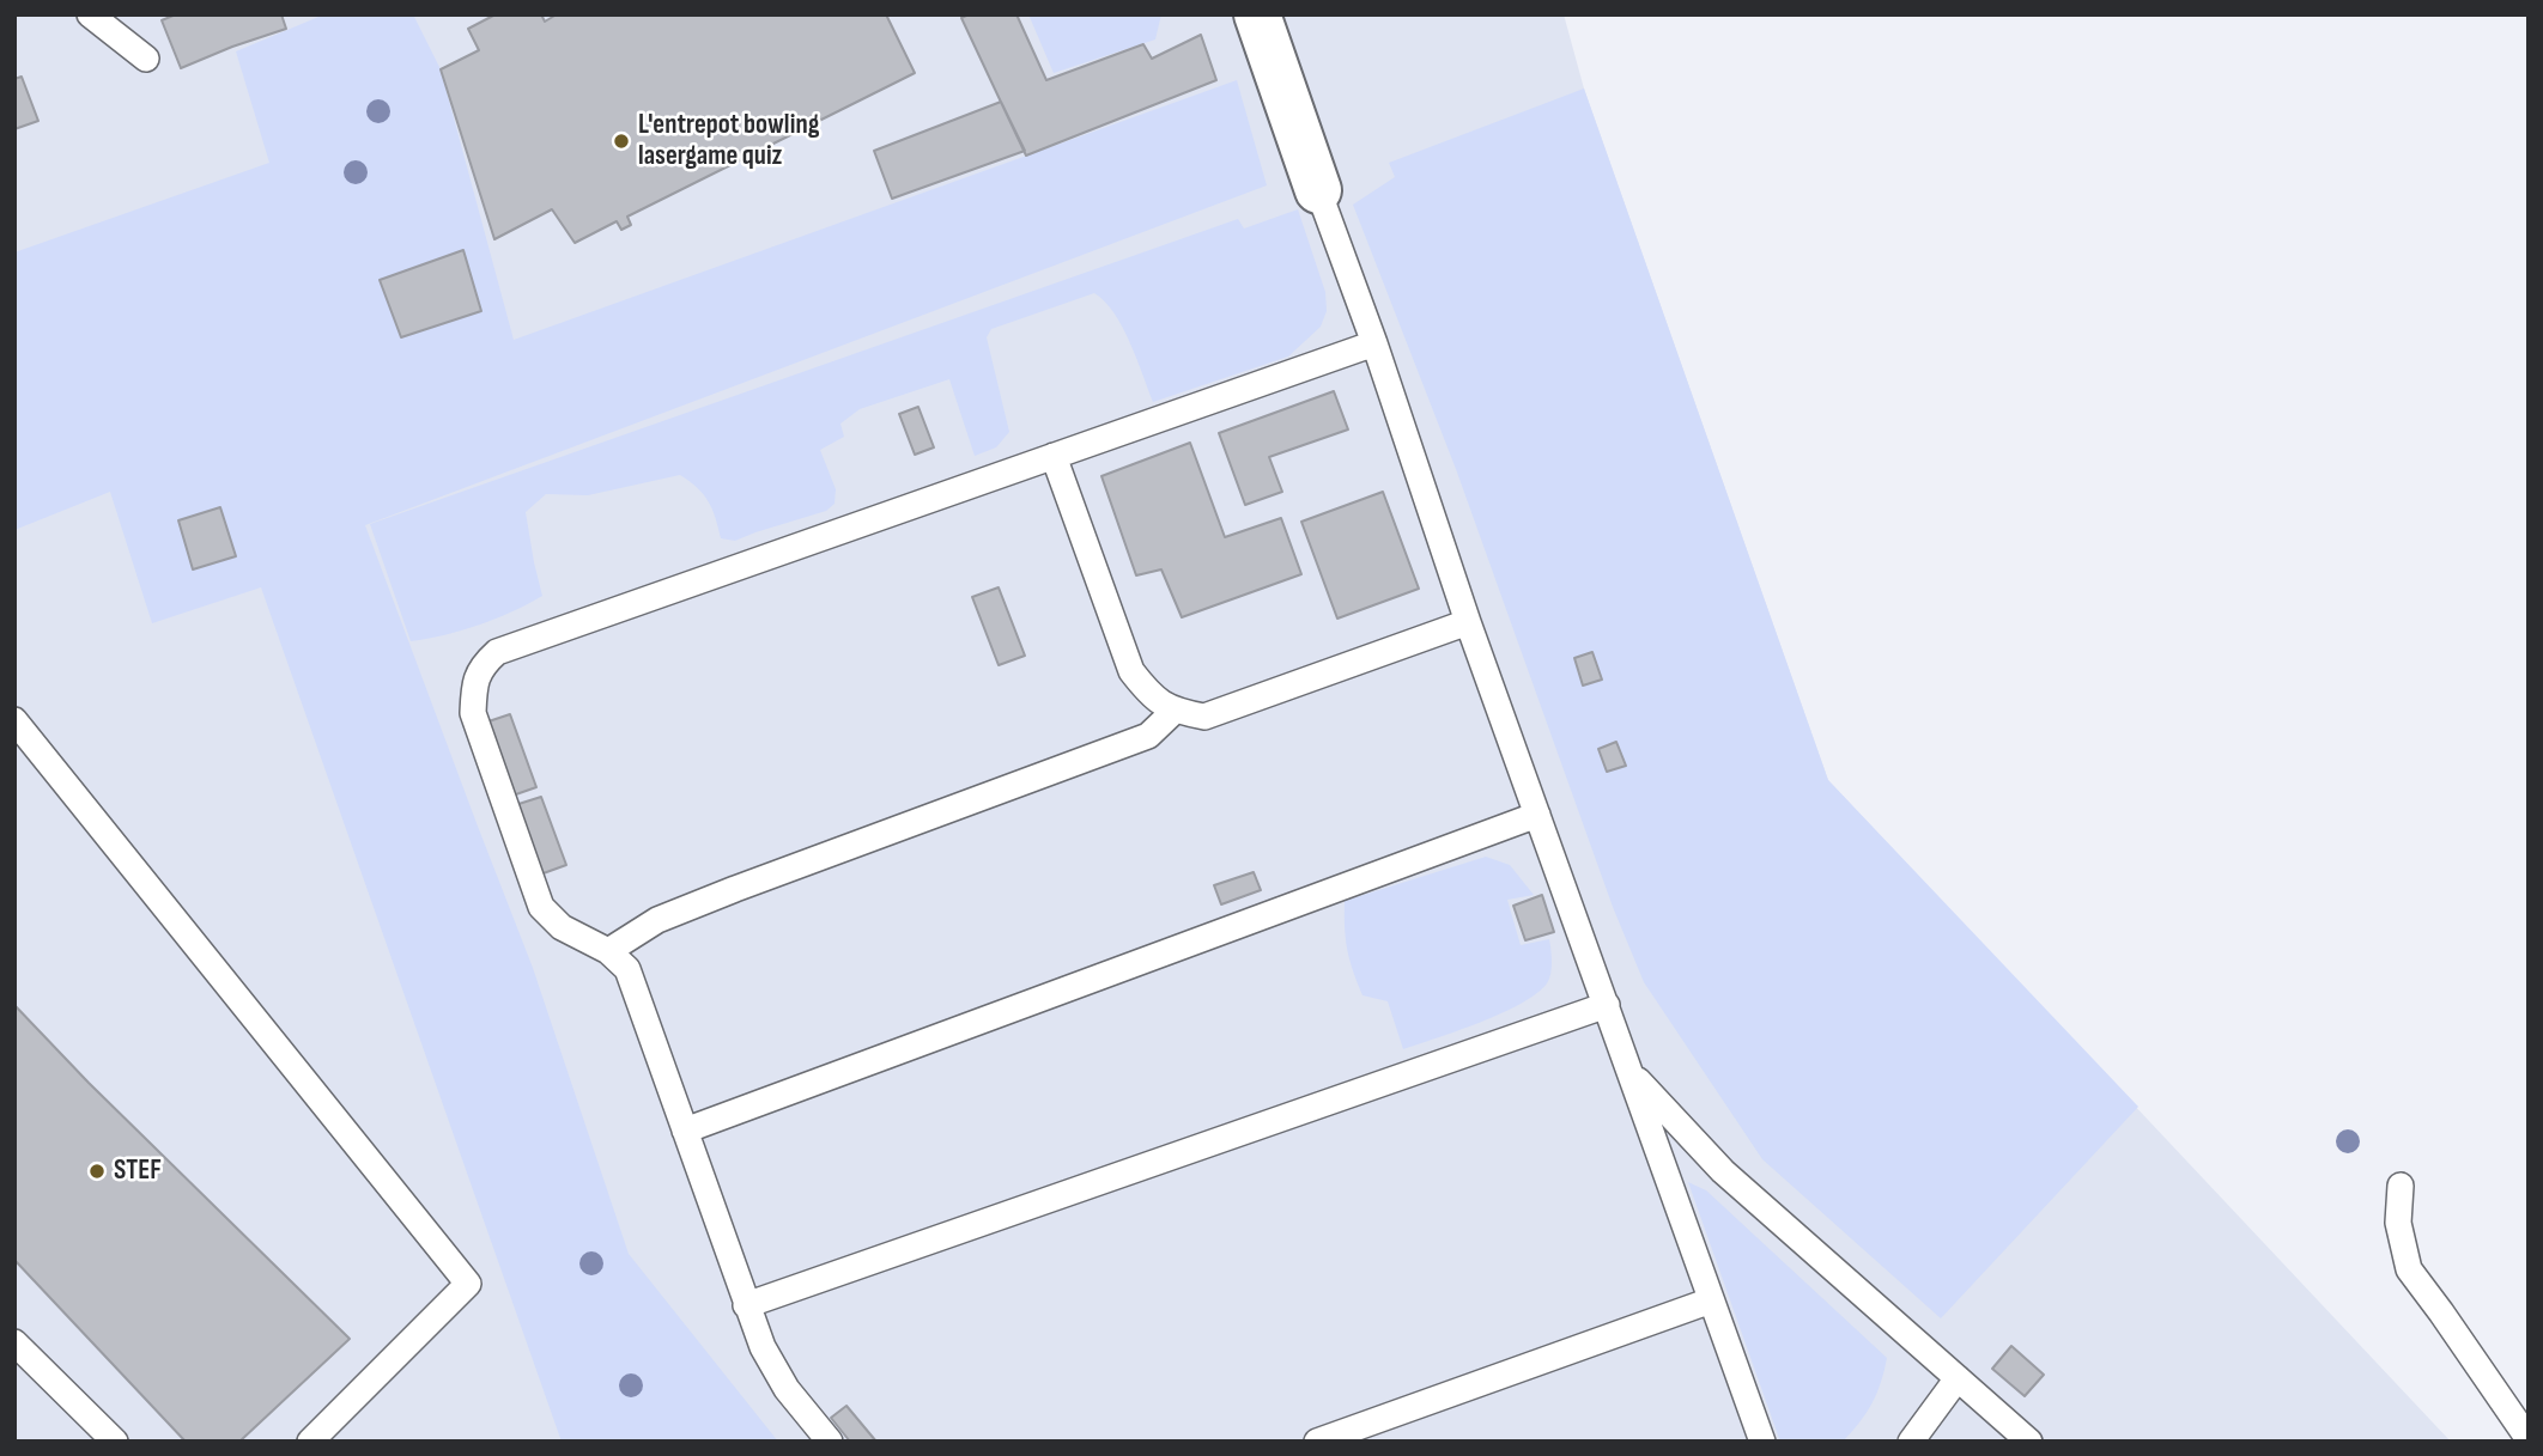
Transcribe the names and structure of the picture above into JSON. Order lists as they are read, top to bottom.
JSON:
{
  "places": ["L'entrepot bowling lasergame quiz", "STEF"]
}
